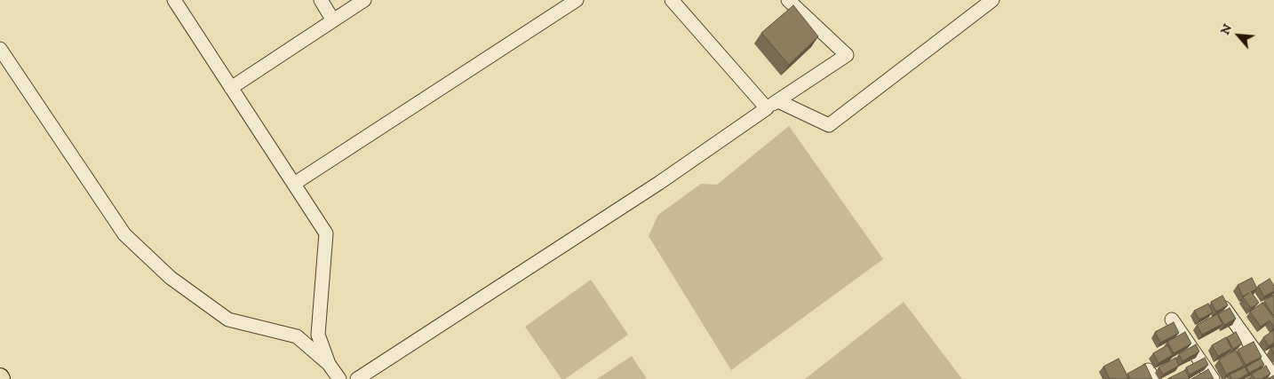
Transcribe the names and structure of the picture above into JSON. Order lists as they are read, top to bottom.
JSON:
{
  "north": "top left"
}
